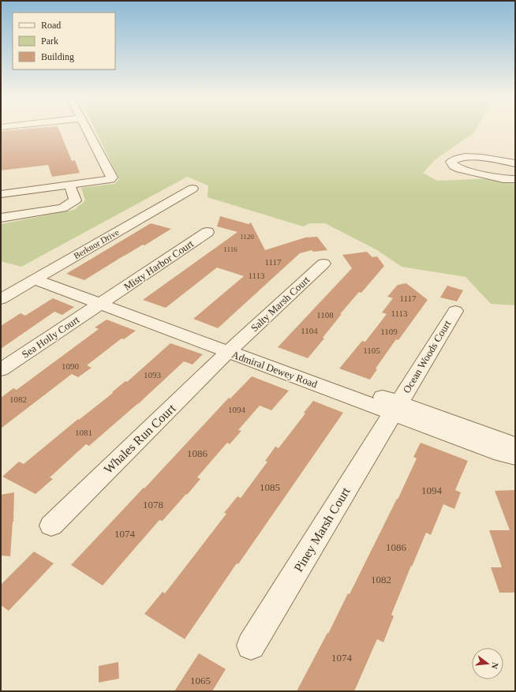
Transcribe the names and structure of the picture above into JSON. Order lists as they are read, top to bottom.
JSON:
{
  "streets": {
    "street": [
      "Berknor Drive",
      "Misty Harbor Court",
      "Salty Marsh Court",
      "Sea Holly Court",
      "Ocean Woods Court",
      "Admiral Dewey Road",
      "Whales Run Court",
      "Piney Marsh Court"
    ]
  },
  "crossings": [
    ["Berknor Drive", "Admiral Dewey Road"],
    ["Misty Harbor Court", "Sea Holly Court"],
    ["Misty Harbor Court", "Admiral Dewey Road"],
    ["Salty Marsh Court", "Admiral Dewey Road"],
    ["Salty Marsh Court", "Whales Run Court"],
    ["Sea Holly Court", "Admiral Dewey Road"],
    ["Ocean Woods Court", "Admiral Dewey Road"],
    ["Ocean Woods Court", "Piney Marsh Court"],
    ["Admiral Dewey Road", "Whales Run Court"],
    ["Admiral Dewey Road", "Piney Marsh Court"]
  ],
  "house_numbers": [
    "1120",
    "1116",
    "1117",
    "1113",
    "1117",
    "1113",
    "1108",
    "1104",
    "1109",
    "1105",
    "1090",
    "1093",
    "1082",
    "1094",
    "1081",
    "1086",
    "1085",
    "1094",
    "1078",
    "1074",
    "1086",
    "1082",
    "1074",
    "1065"
  ],
  "legend": ["Road", "Park", "Building"],
  "north": "right"
}
